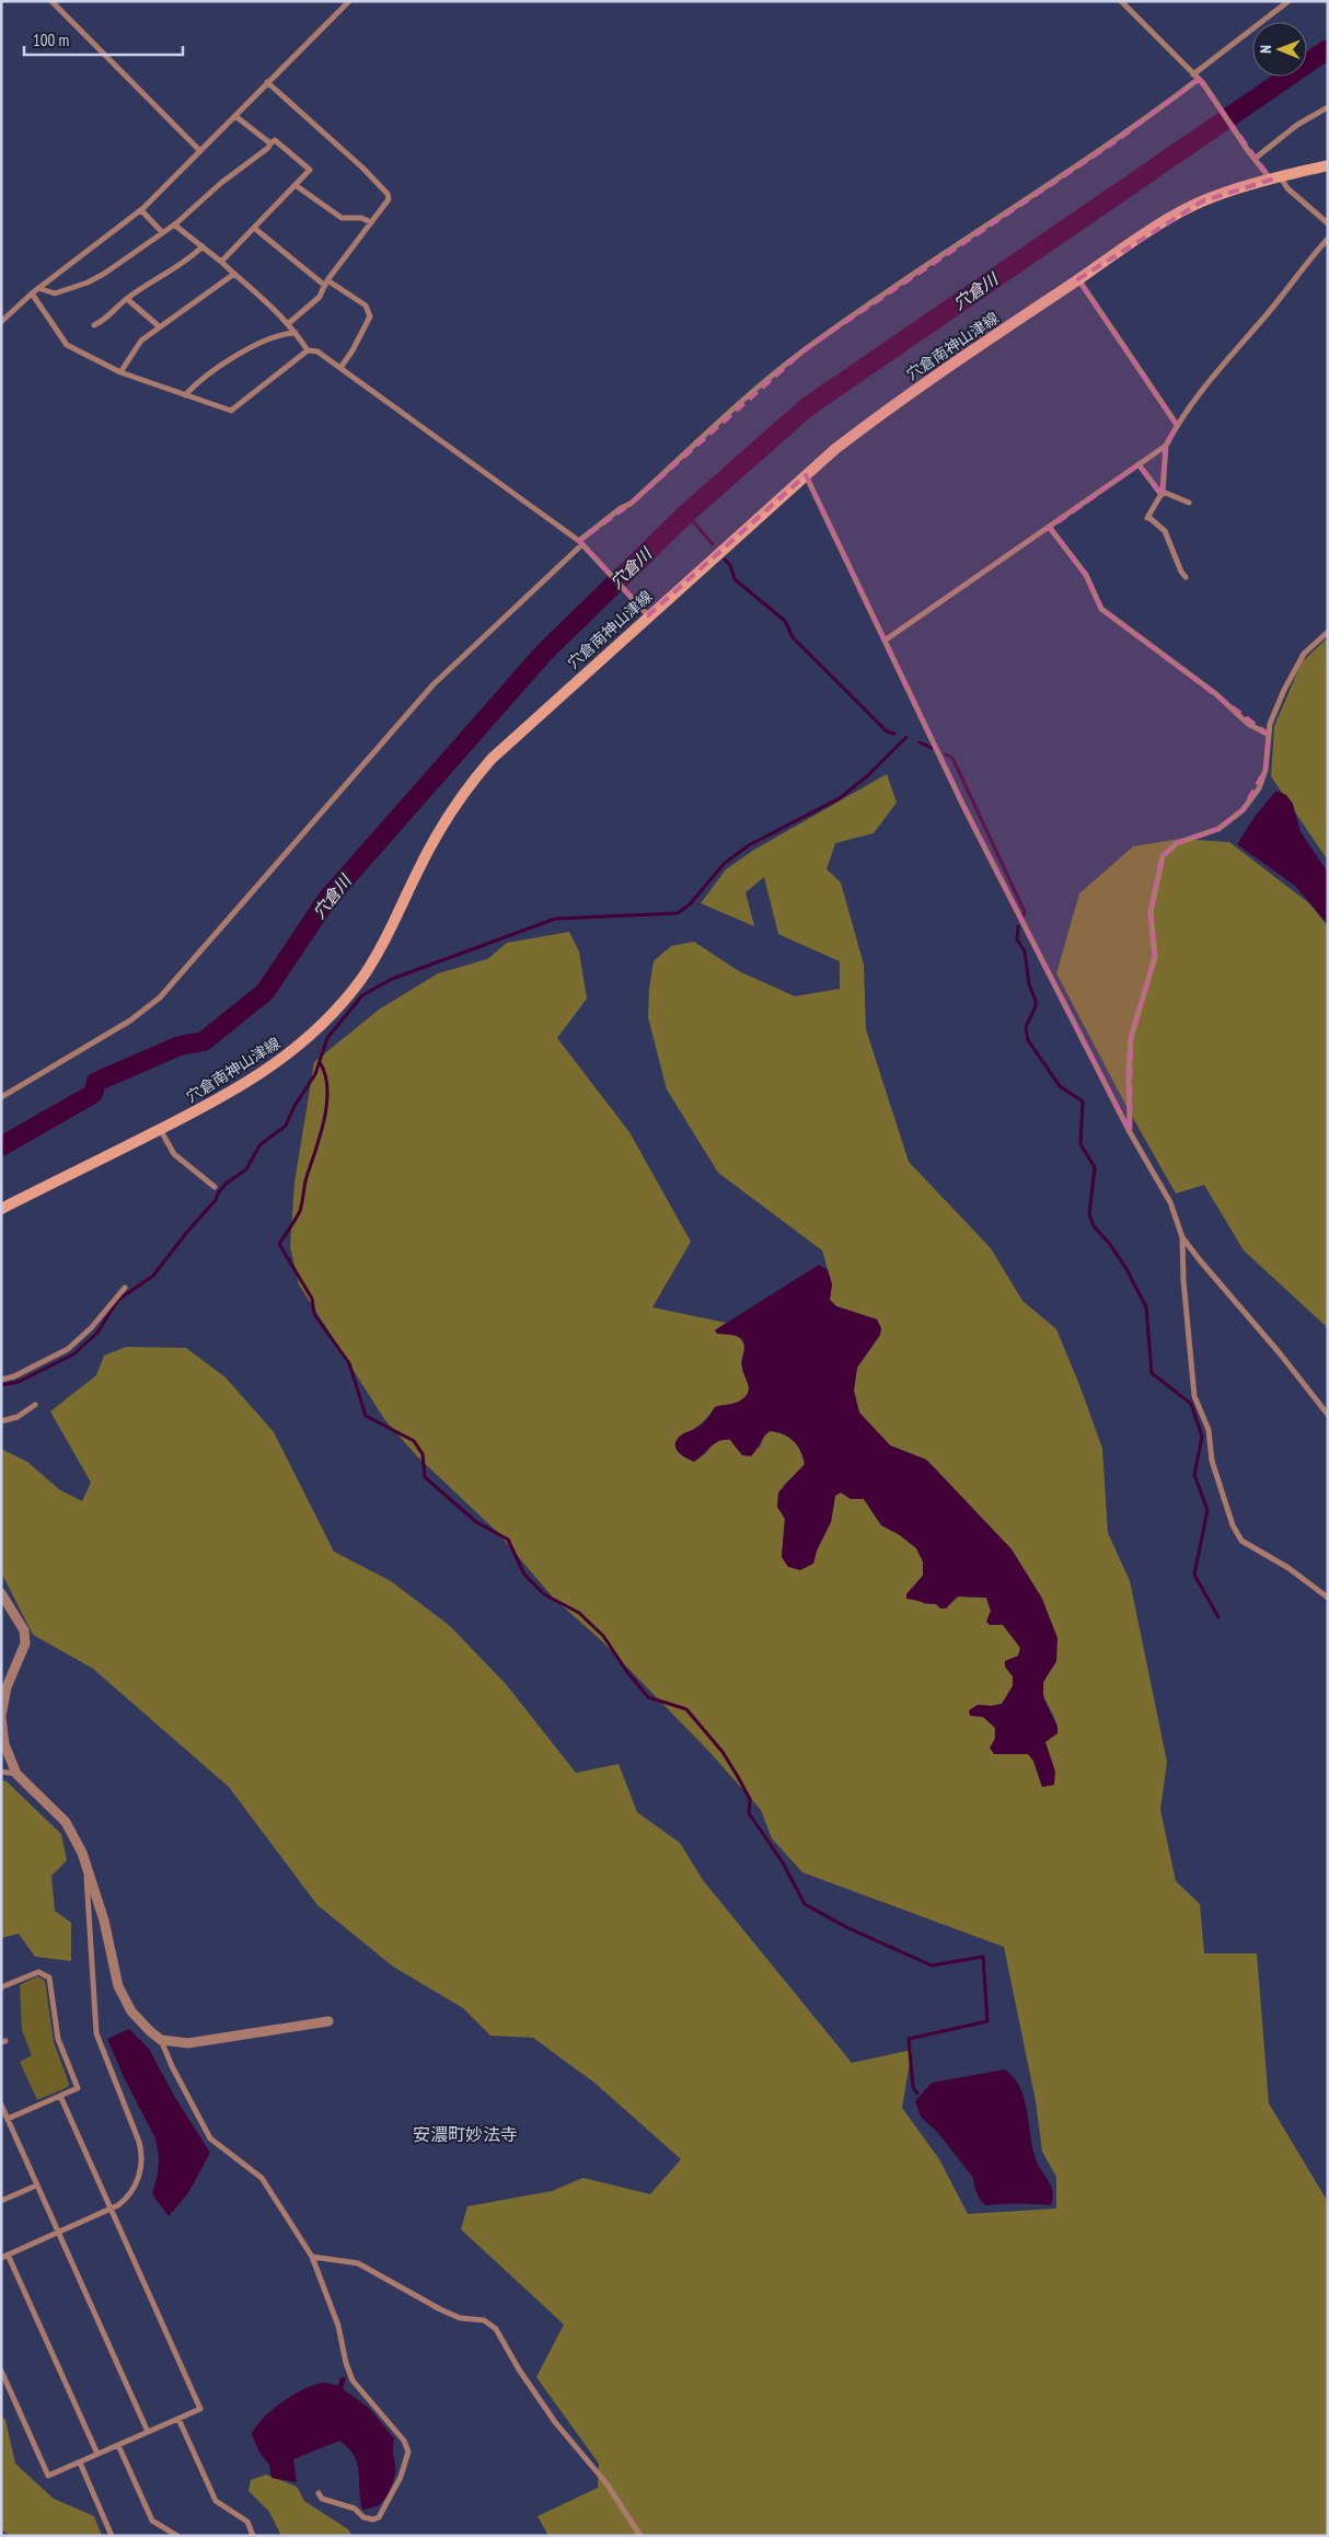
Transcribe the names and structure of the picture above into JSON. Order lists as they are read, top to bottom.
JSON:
{
  "streets": {
    "main road": ["穴倉南神山津線"]
  },
  "districts": ["安濃町妙法寺"],
  "water": ["穴倉川"],
  "scale_bar": "100 m",
  "north": "left"
}
